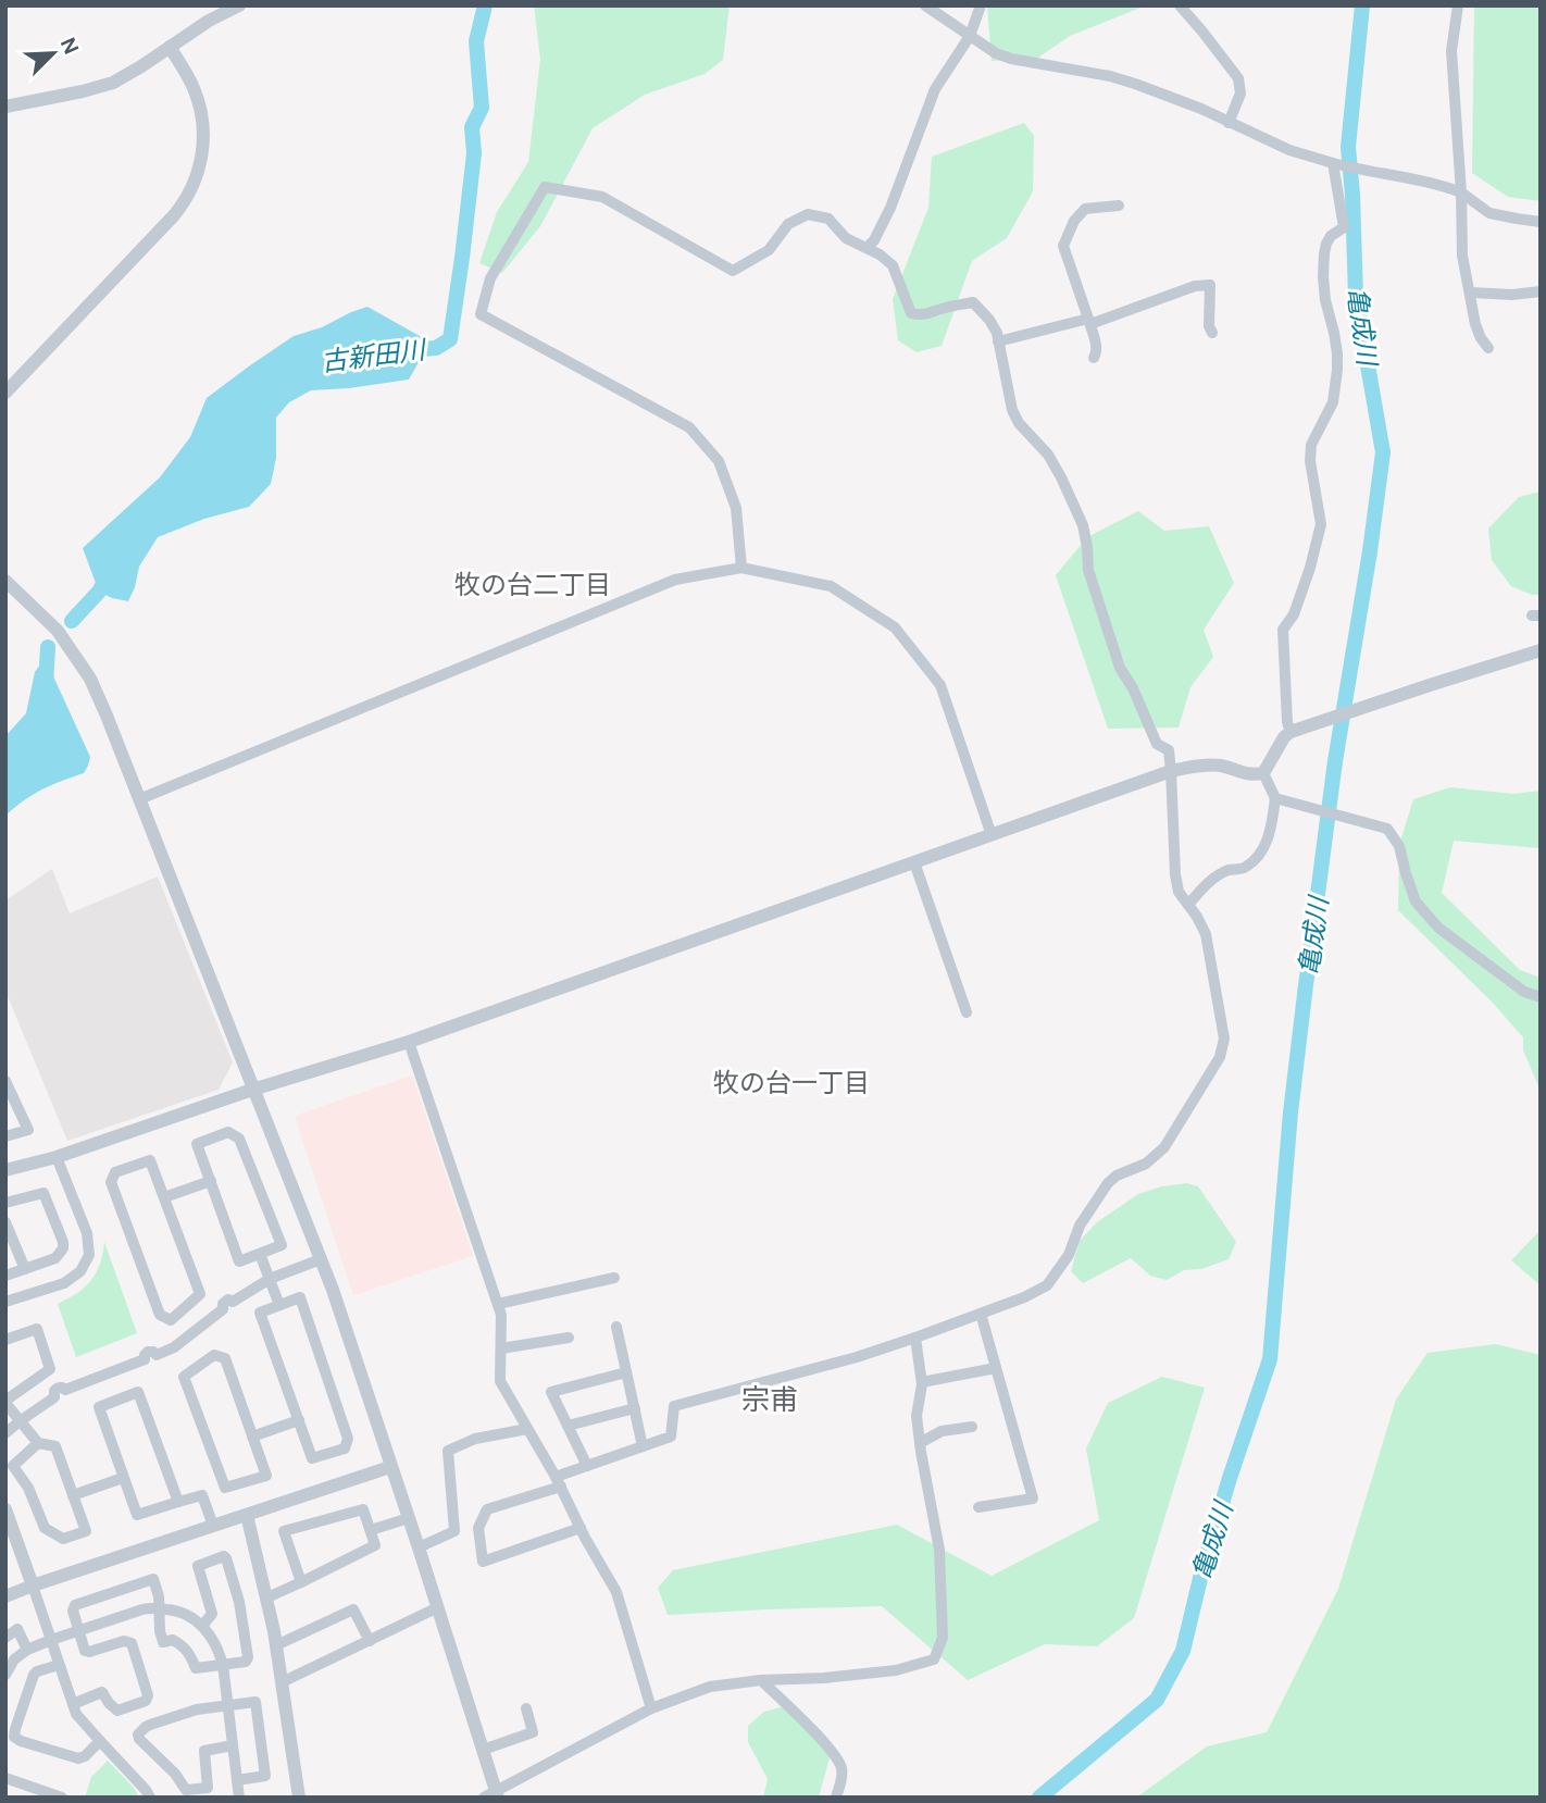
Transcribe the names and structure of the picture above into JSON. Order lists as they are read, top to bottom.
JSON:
{
  "districts": ["牧の台二丁目", "牧の台一丁目", "宗甫"],
  "water": ["亀成川", "古新田川"],
  "north": "top right"
}
